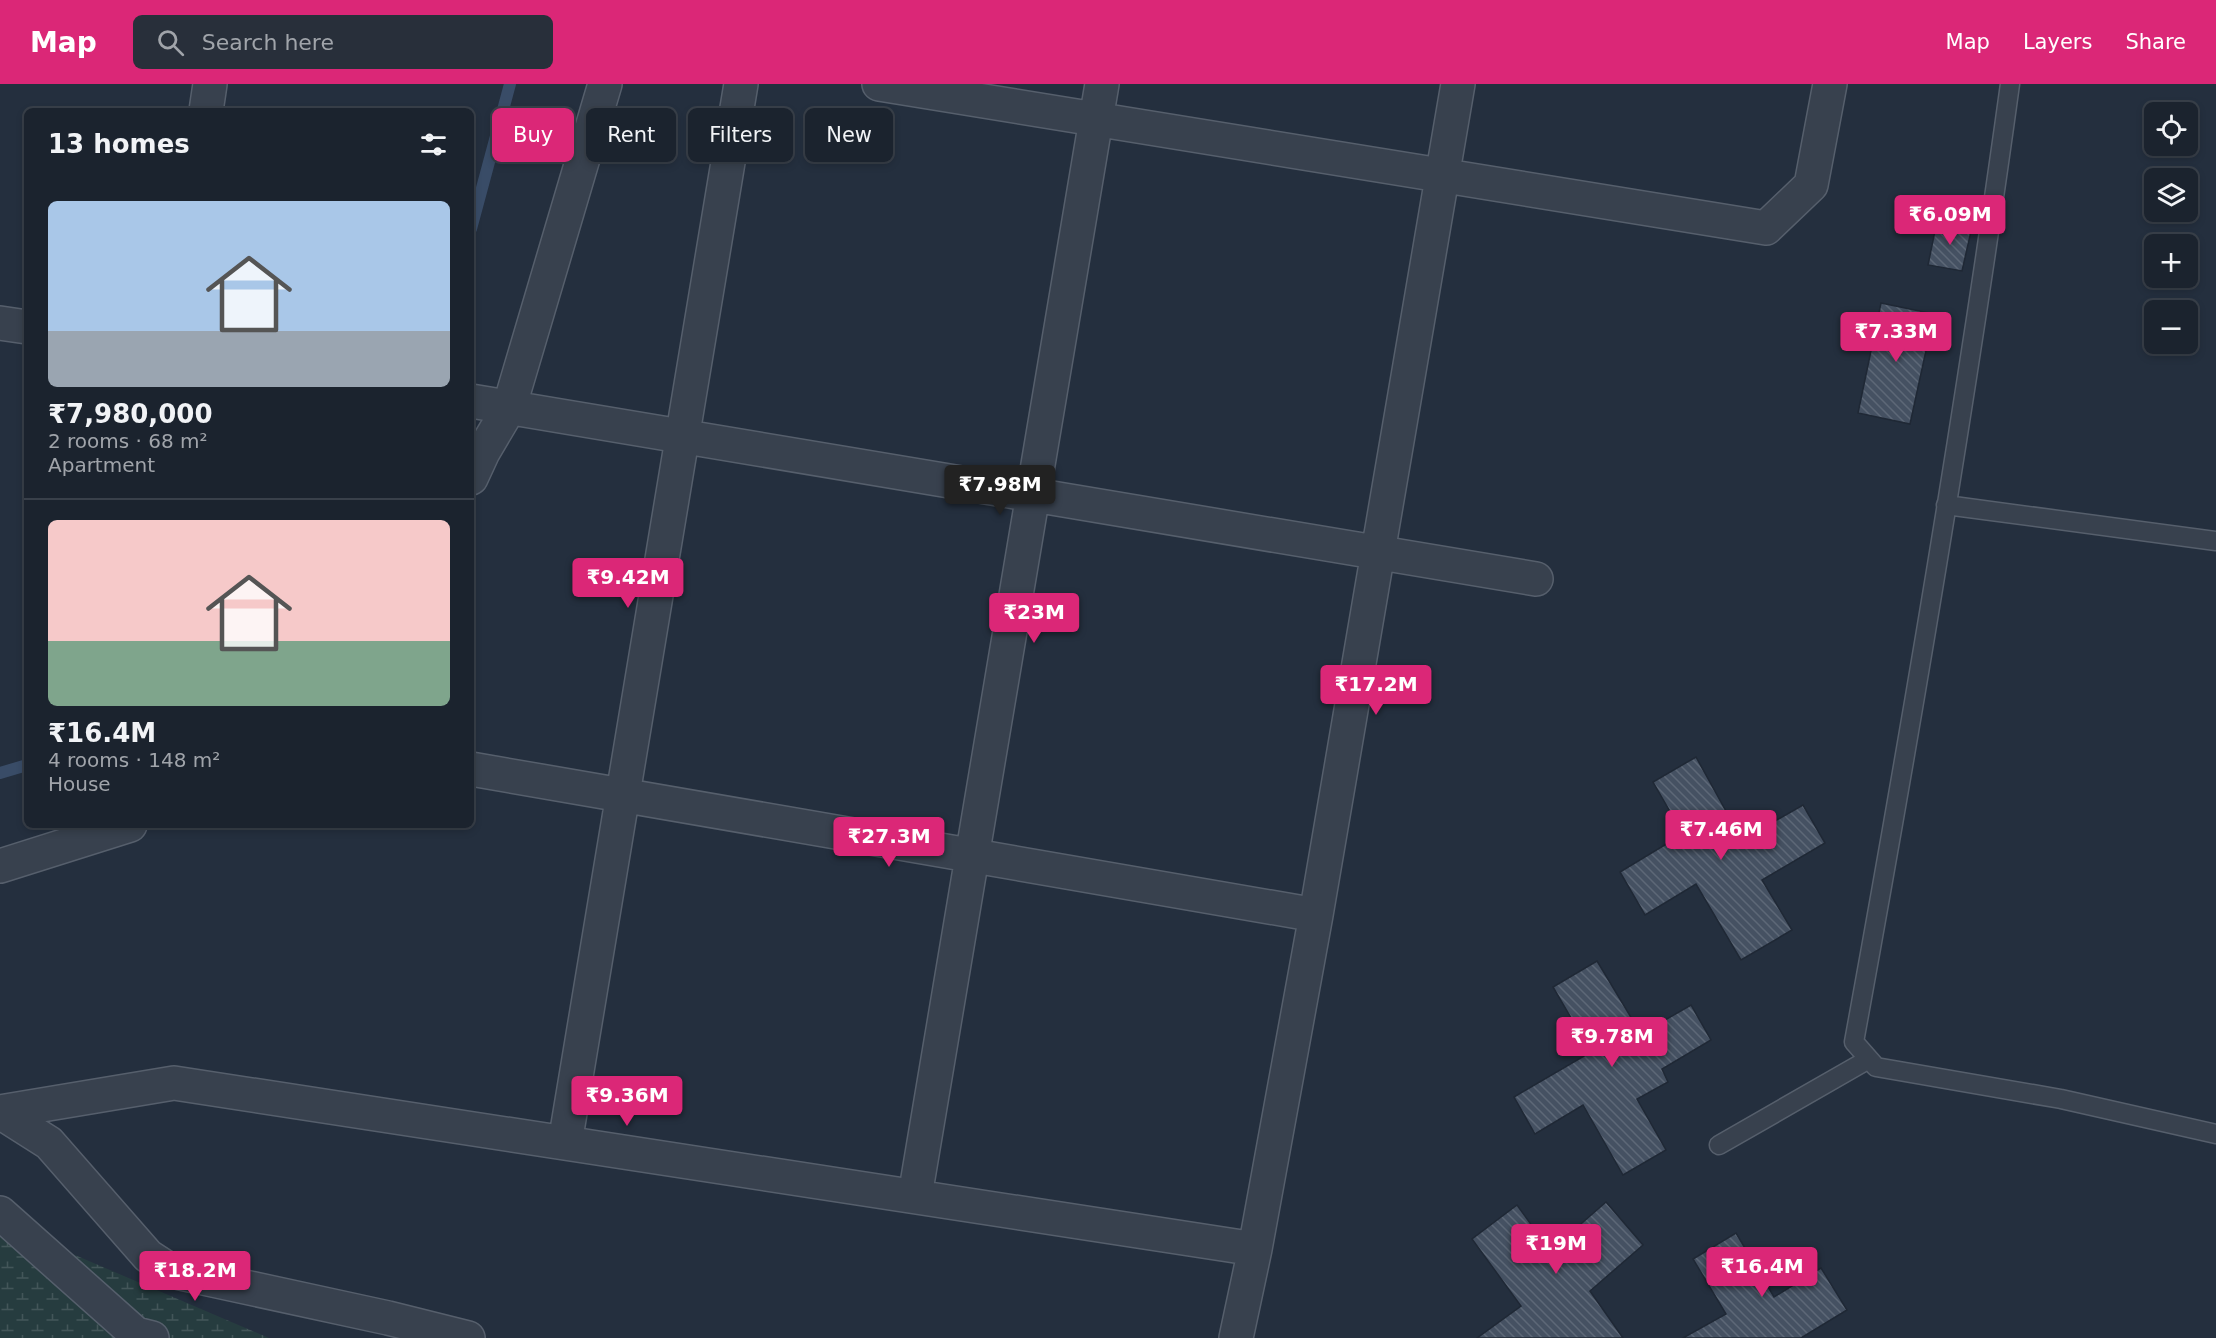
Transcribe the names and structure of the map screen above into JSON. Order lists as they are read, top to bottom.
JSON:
{
  "page": {
    "header": "Map",
    "search": "Search here",
    "nav": ["Map", "Layers", "Share"],
    "map_buttons": ["+", "−"],
    "chip": [
      "Buy",
      "Rent",
      "Filters",
      "New"
    ],
    "heading": "13 homes",
    "list": [
      {
        "name": "₹7,980,000",
        "note": "2 rooms · 68 m² · Apartment"
      },
      {
        "name": "₹16.4M",
        "note": "4 rooms · 148 m² · House"
      }
    ],
    "price": [
      "₹6.09M",
      "₹7.33M",
      "₹7.98M",
      "₹9.42M",
      "₹23M",
      "₹17.2M",
      "₹7.46M",
      "₹27.3M",
      "₹9.78M",
      "₹9.36M",
      "₹19M",
      "₹16.4M",
      "₹18.2M"
    ]
  }
}
